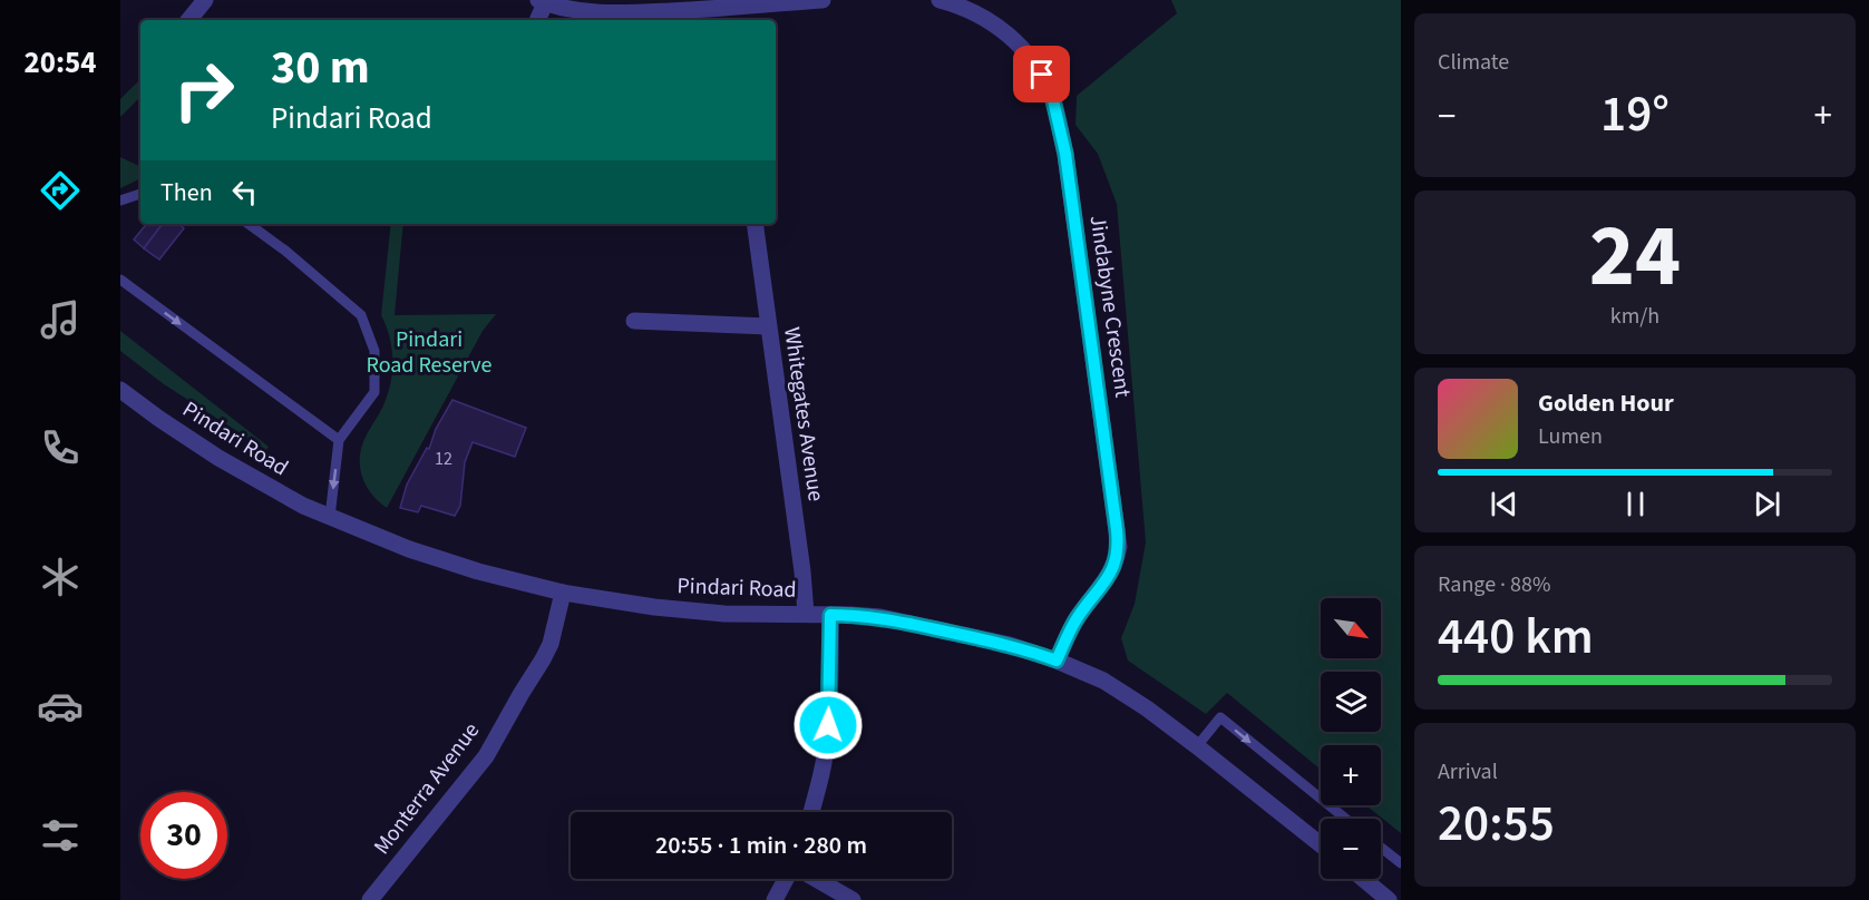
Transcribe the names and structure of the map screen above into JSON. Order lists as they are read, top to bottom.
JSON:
{
  "streets": {
    "street": [
      "Jindabyne Crescent",
      "Whitegates Avenue",
      "Pindari Road",
      "Monterra Avenue"
    ]
  },
  "crossings": [
    ["Jindabyne Crescent", "Pindari Road"],
    ["Whitegates Avenue", "Pindari Road"],
    ["Pindari Road", "Monterra Avenue"]
  ],
  "parks": ["Pindari Road Reserve"],
  "house_numbers": ["12"],
  "north": "bottom right",
  "page": {
    "tabs": "20:54",
    "tile": [
      "Climate",
      ["24", "km/h"],
      ["Range · 88%", "440 km"],
      ["Arrival", "20:55"]
    ],
    "turn": ["30 m", "Pindari Road"],
    "heat": ["−", "19°", "+"],
    "then": "Then",
    "song": ["Golden Hour", "Lumen"],
    "map_buttons": ["+", "−"],
    "limit": "30",
    "trip": "20:55 · 1 min · 280 m"
  }
}
